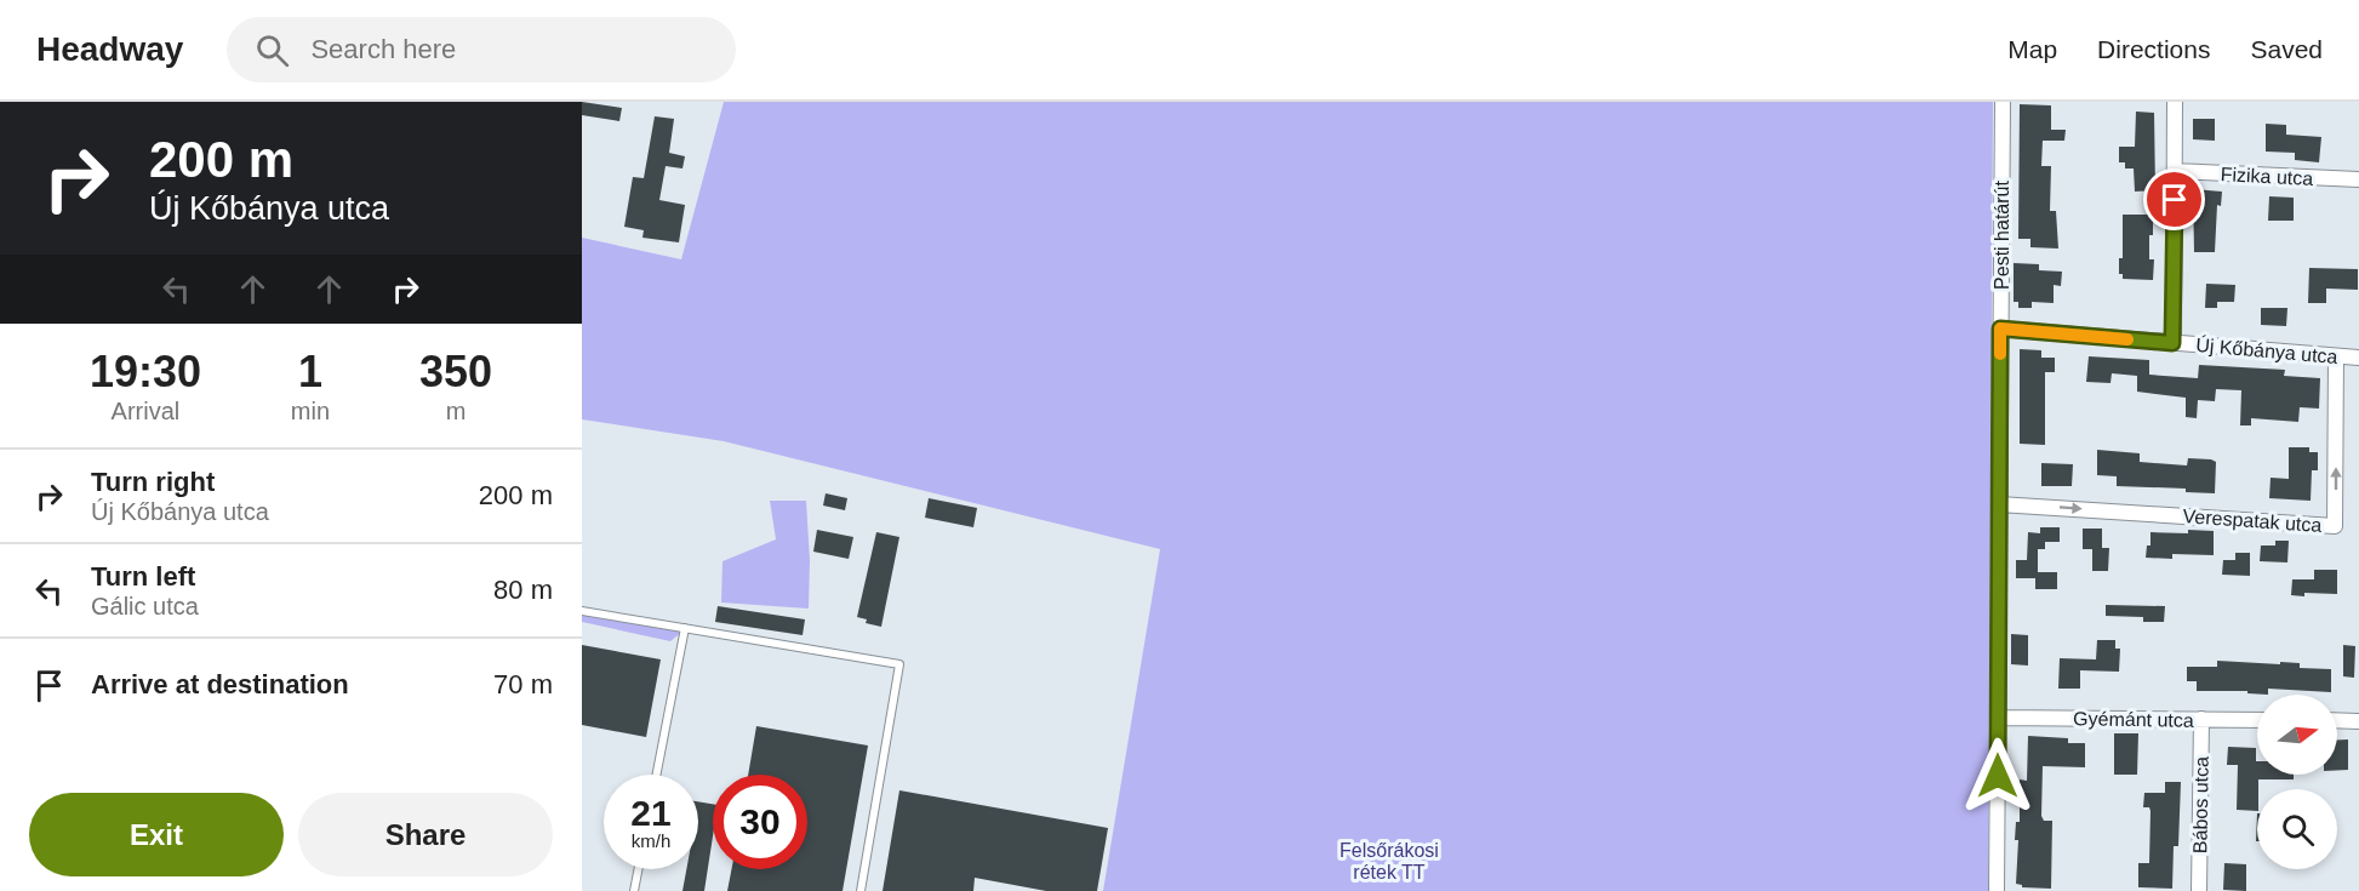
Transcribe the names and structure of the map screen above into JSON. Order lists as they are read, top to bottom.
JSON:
{
  "streets": {
    "street": [
      "Fizika utca",
      "Pesti határút",
      "Új Kőbánya utca",
      "Verespatak utca",
      "Gyémánt utca",
      "Bábos utca"
    ]
  },
  "crossings": [
    ["Pesti határút", "Új Kőbánya utca"],
    ["Pesti határút", "Verespatak utca"],
    ["Pesti határút", "Gyémánt utca"],
    ["Új Kőbánya utca", "Verespatak utca"],
    ["Gyémánt utca", "Bábos utca"]
  ],
  "parks": ["Felsőrákosi rétek TT"],
  "north": "right",
  "page": {
    "header": "Headway",
    "search": "Search here",
    "nav": ["Map", "Directions", "Saved"],
    "turn": ["200 m", "Új Kőbánya utca"],
    "eta": [
      "19:30",
      "Arrival",
      "1",
      "min",
      "350",
      "m"
    ],
    "list": [
      {
        "name": "Turn right",
        "note": "Új Kőbánya utca",
        "value": "200 m"
      },
      {
        "name": "Turn left",
        "note": "Gálic utca",
        "value": "80 m"
      },
      {
        "name": "Arrive at destination",
        "value": "70 m"
      }
    ],
    "speed": "21 km/h",
    "limit": "30",
    "buttons": ["Exit", "Share"]
  }
}
